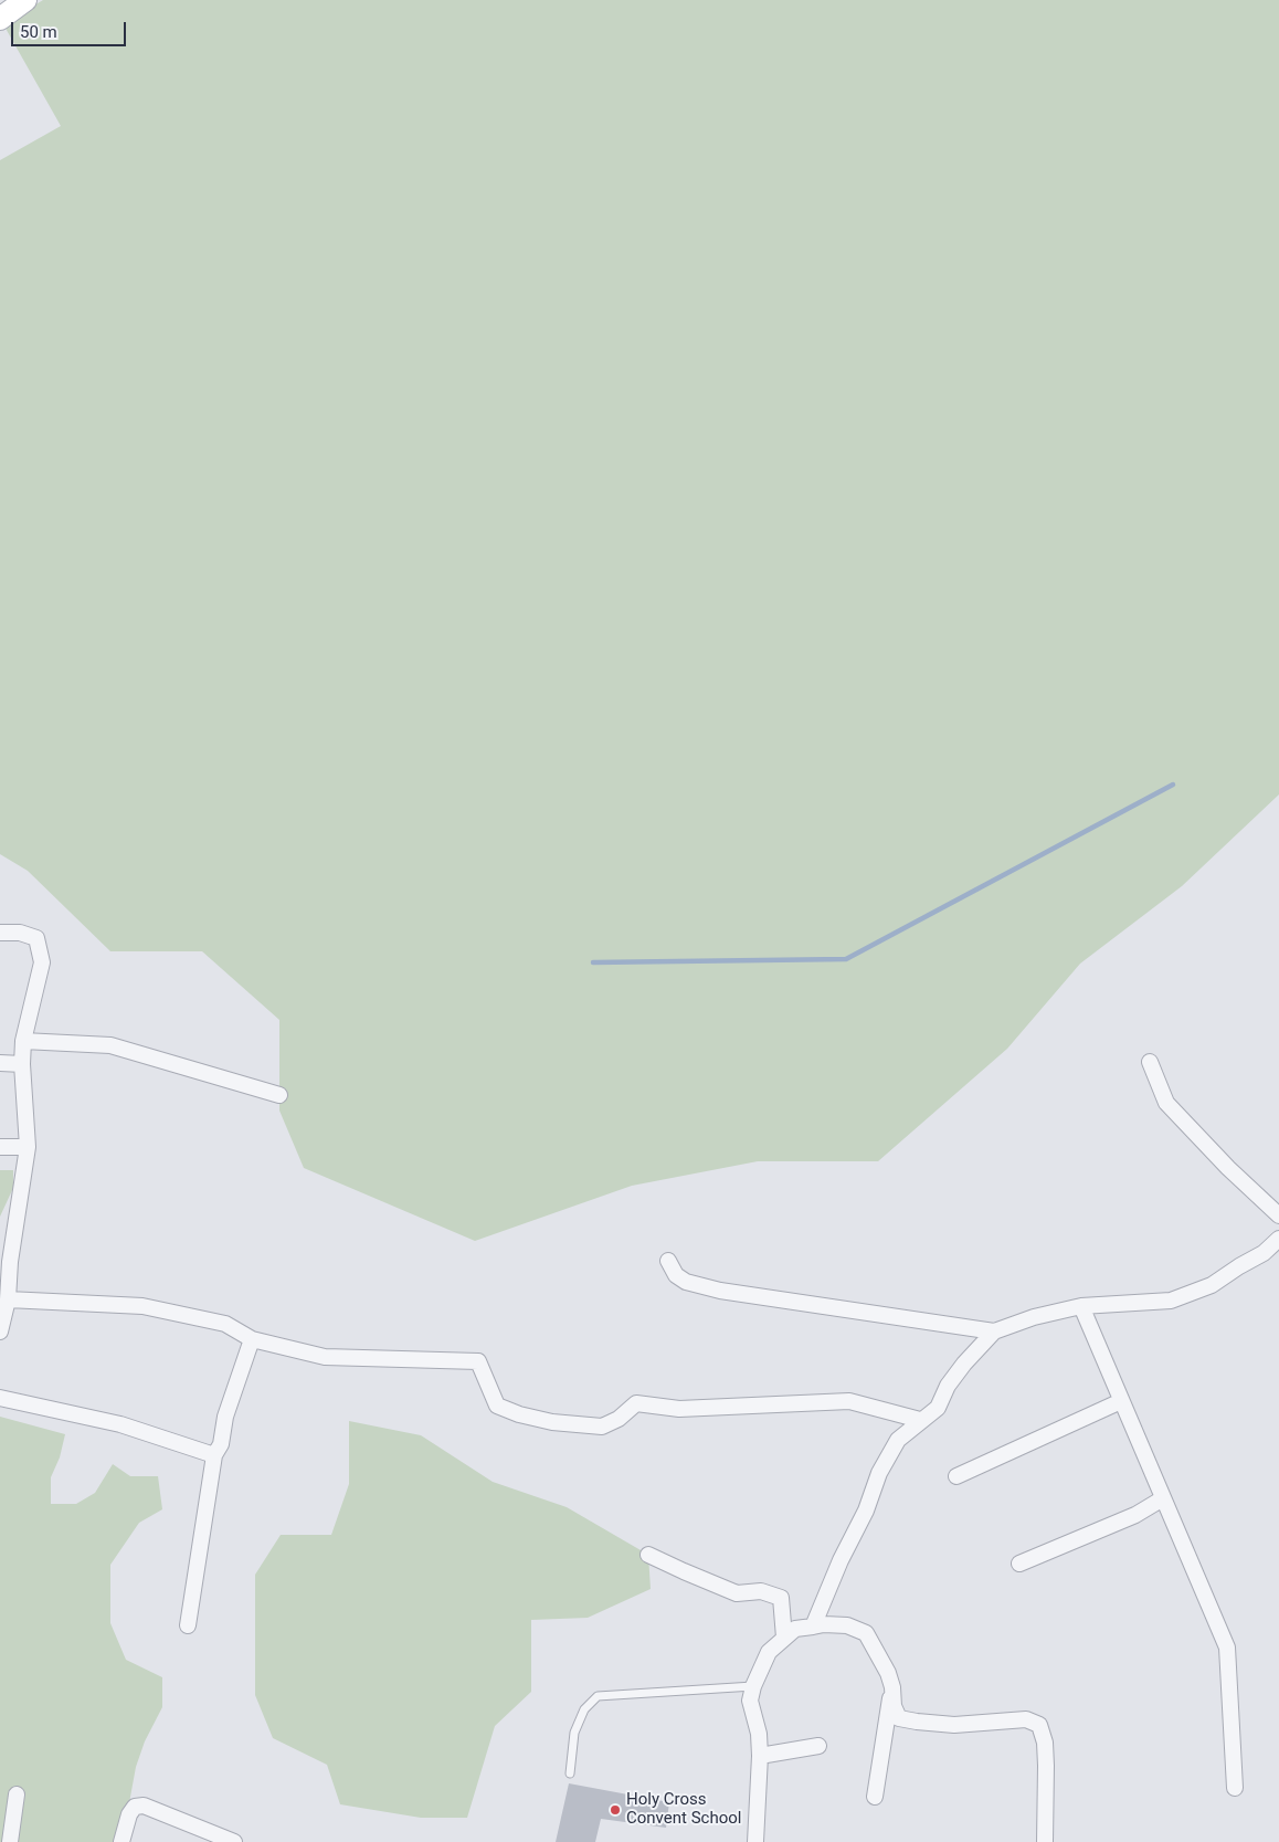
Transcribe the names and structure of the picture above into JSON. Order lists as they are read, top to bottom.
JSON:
{
  "places": ["Holy Cross Convent School"],
  "scale_bar": "50 m"
}
